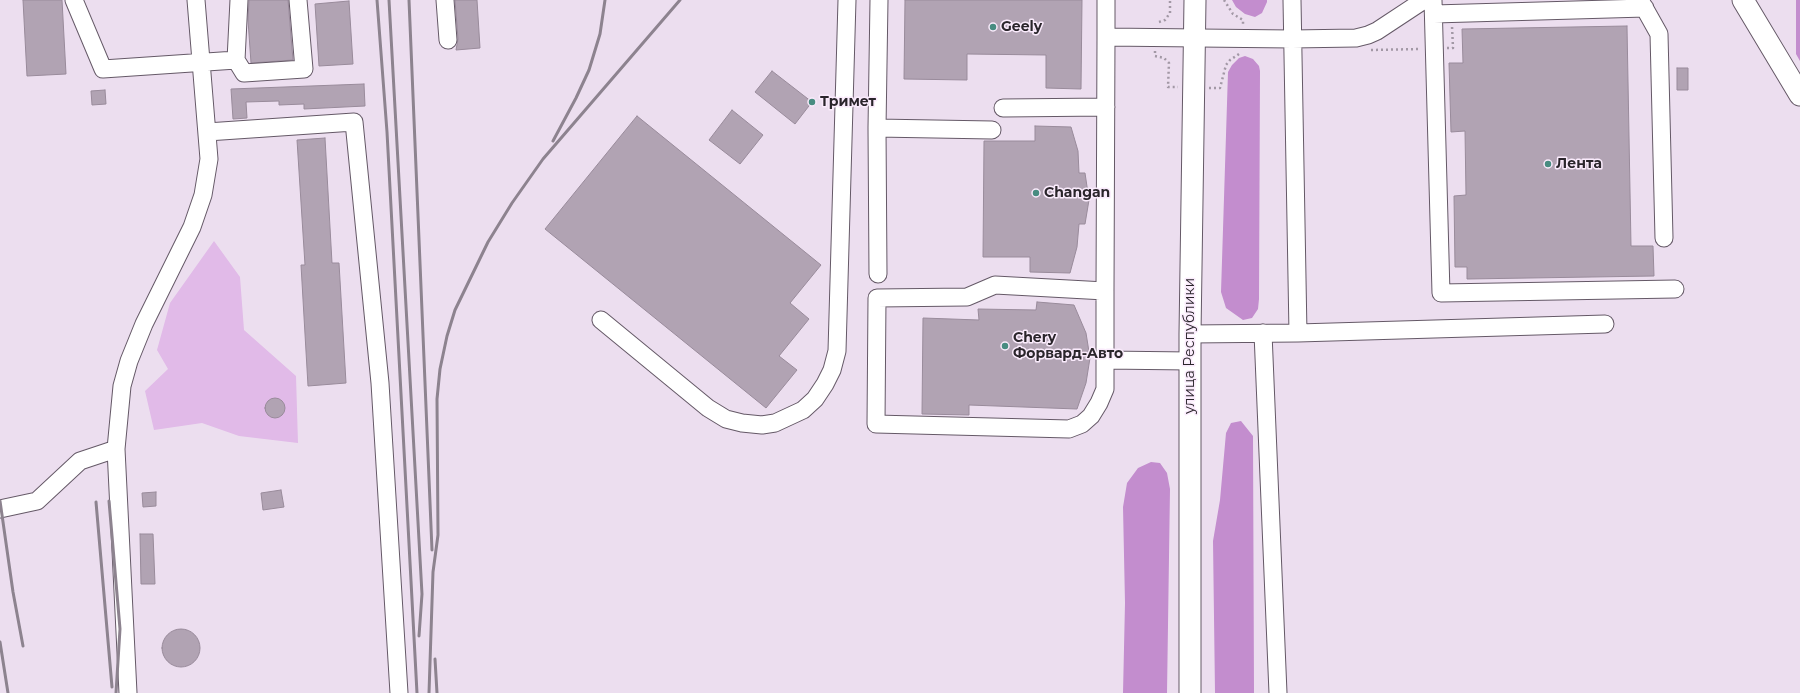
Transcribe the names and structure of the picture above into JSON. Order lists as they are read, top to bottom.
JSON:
{
  "streets": {
    "main road": ["улица Республики"]
  },
  "places": [
    "Geely",
    "Тримет",
    "Лента",
    "Changan",
    "Chery Форвард-Авто"
  ]
}
